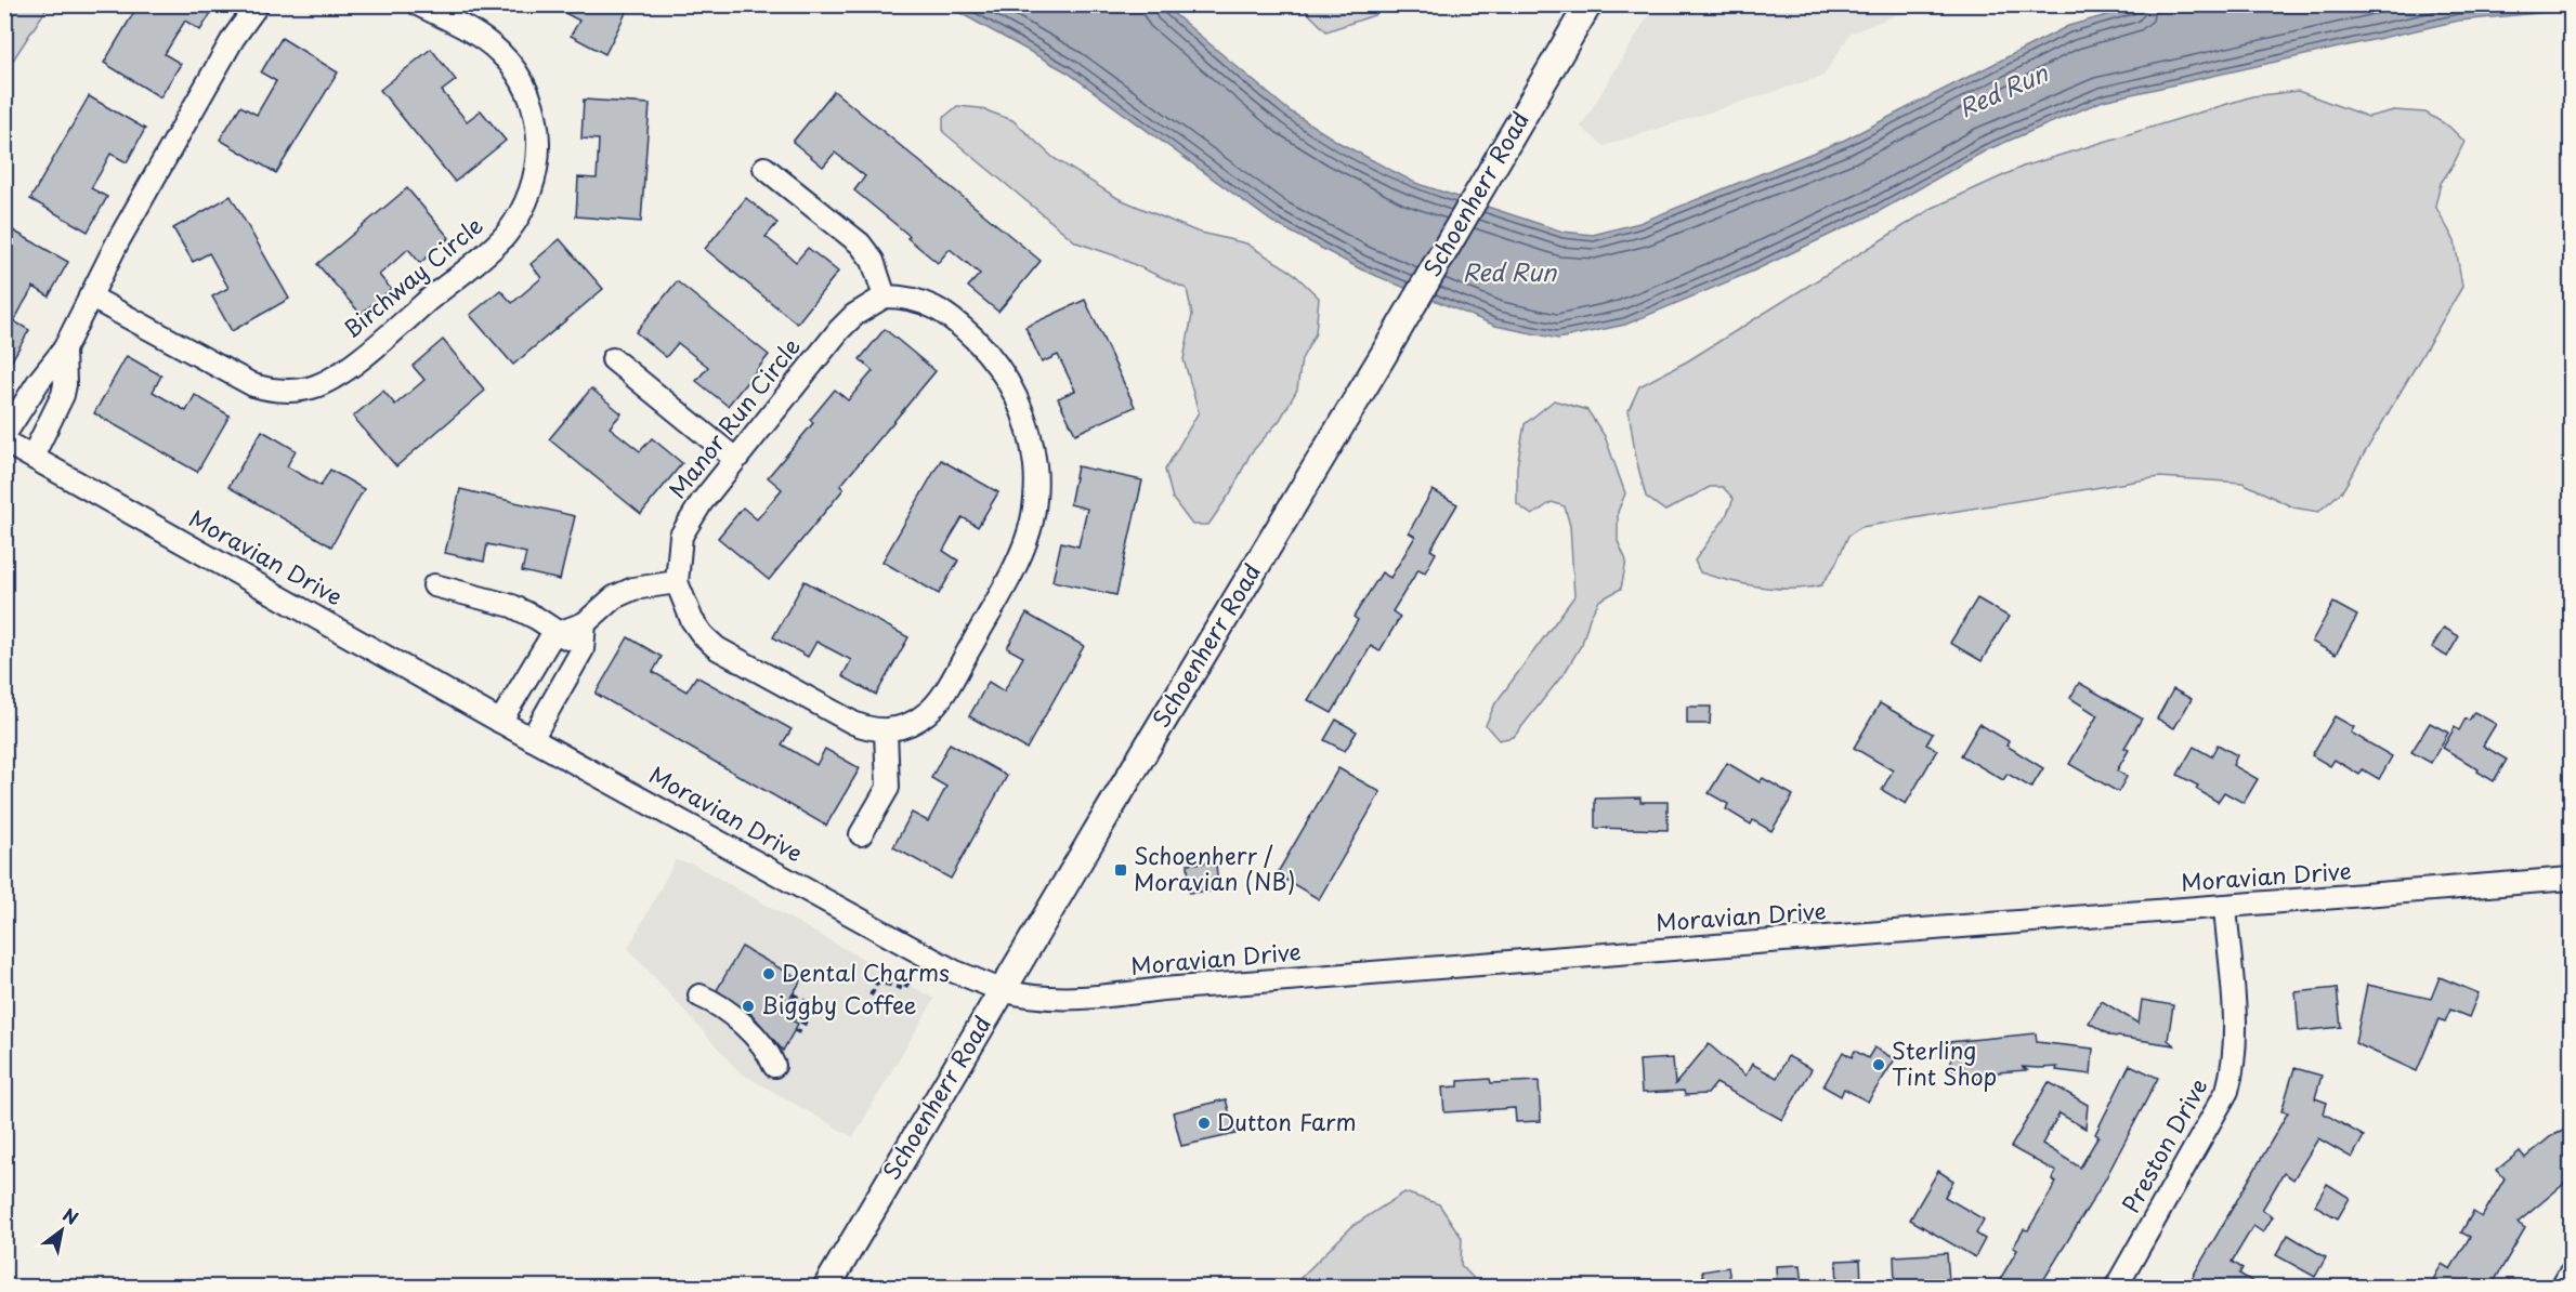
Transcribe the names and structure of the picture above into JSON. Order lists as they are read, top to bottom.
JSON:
{
  "streets": {
    "main road": ["Schoenherr Road"],
    "street": [
      "Birchway Circle",
      "Manor Run Circle",
      "Moravian Drive",
      "Preston Drive"
    ]
  },
  "crossings": [
    ["Schoenherr Road", "Moravian Drive"],
    ["Moravian Drive", "Preston Drive"]
  ],
  "water": ["Red Run"],
  "places": {
    "transit": ["Schoenherr / Moravian (NB)"],
    "other": [
      "Dental Charms",
      "Biggby Coffee",
      "Sterling Tint Shop",
      "Dutton Farm"
    ]
  },
  "north": "top right"
}
